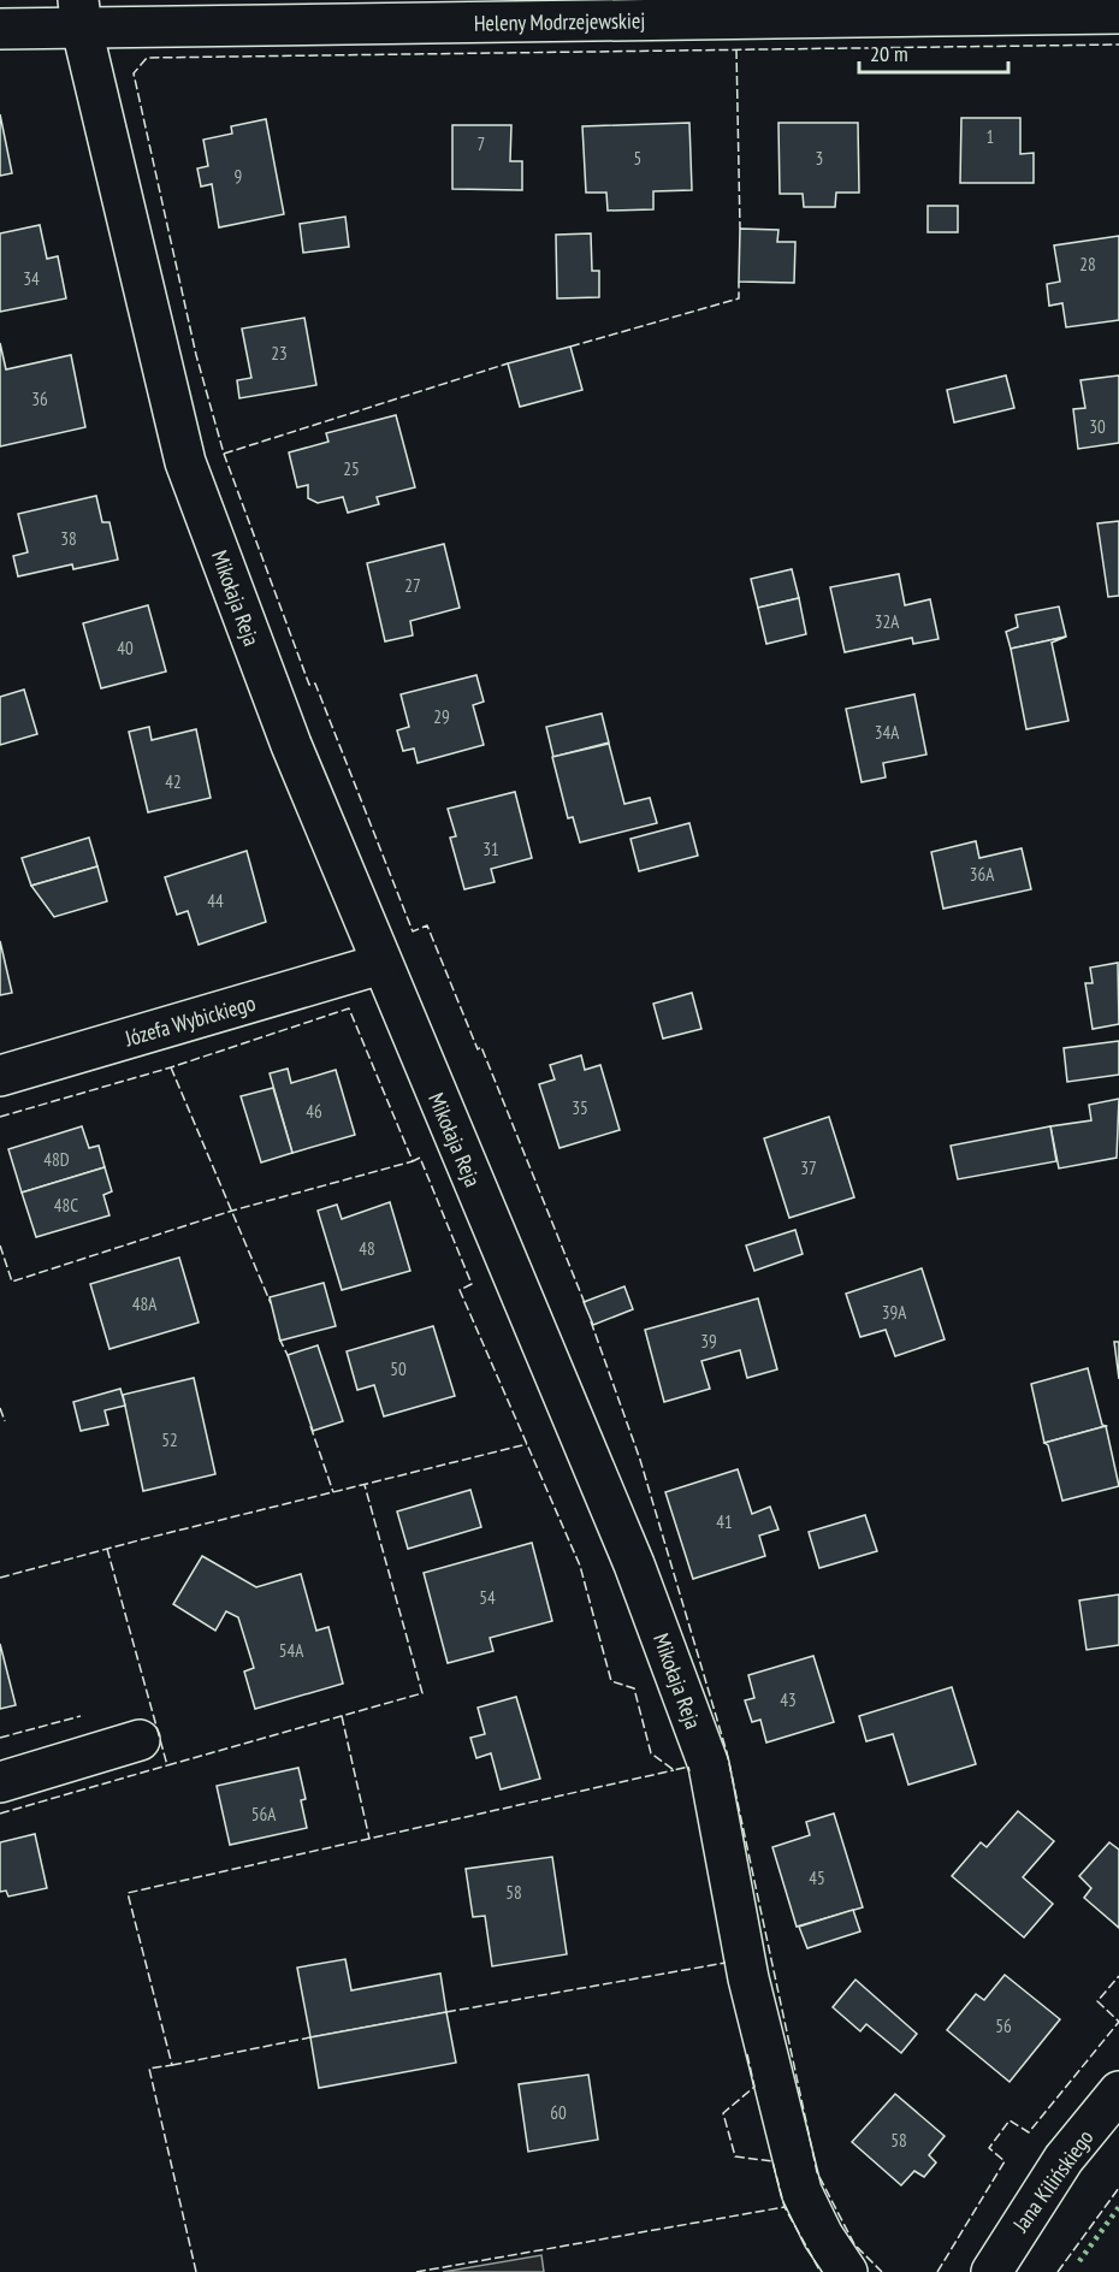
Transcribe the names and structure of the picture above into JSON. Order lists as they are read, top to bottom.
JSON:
{
  "streets": {
    "street": [
      "Heleny Modrzejewskiej",
      "Mikołaja Reja",
      "Józefa Wybickiego",
      "Jana Kilińskiego"
    ]
  },
  "crossings": [
    ["Heleny Modrzejewskiej", "Mikołaja Reja"],
    ["Mikołaja Reja", "Józefa Wybickiego"]
  ],
  "house_numbers": [
    "1",
    "7",
    "5",
    "3",
    "9",
    "28",
    "34",
    "23",
    "36",
    "30",
    "25",
    "38",
    "27",
    "32A",
    "40",
    "29",
    "34A",
    "42",
    "31",
    "36A",
    "44",
    "35",
    "46",
    "48D",
    "37",
    "48C",
    "48",
    "48A",
    "39A",
    "39",
    "50",
    "52",
    "41",
    "54",
    "54A",
    "43",
    "56A",
    "45",
    "58",
    "56",
    "60",
    "58"
  ],
  "scale_bar": "20 m"
}
